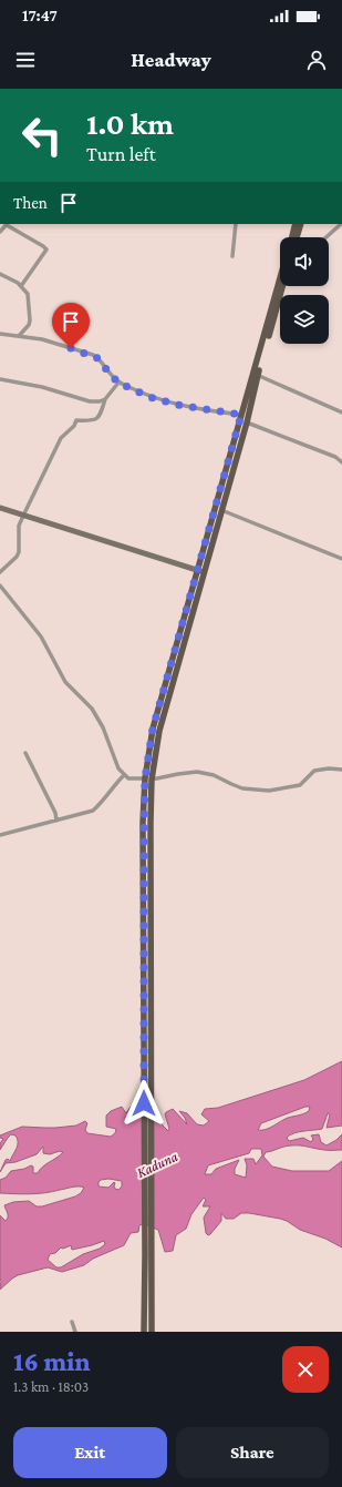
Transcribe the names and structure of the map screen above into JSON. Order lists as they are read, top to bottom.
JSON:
{
  "water": ["Kaduna"],
  "page": {
    "status": "17:47",
    "header": "Headway",
    "turn": ["1.0 km", "Turn left"],
    "then": "Then",
    "heading": ["16 min", "1.3 km · 18:03"],
    "buttons": ["Exit", "Share"]
  }
}
